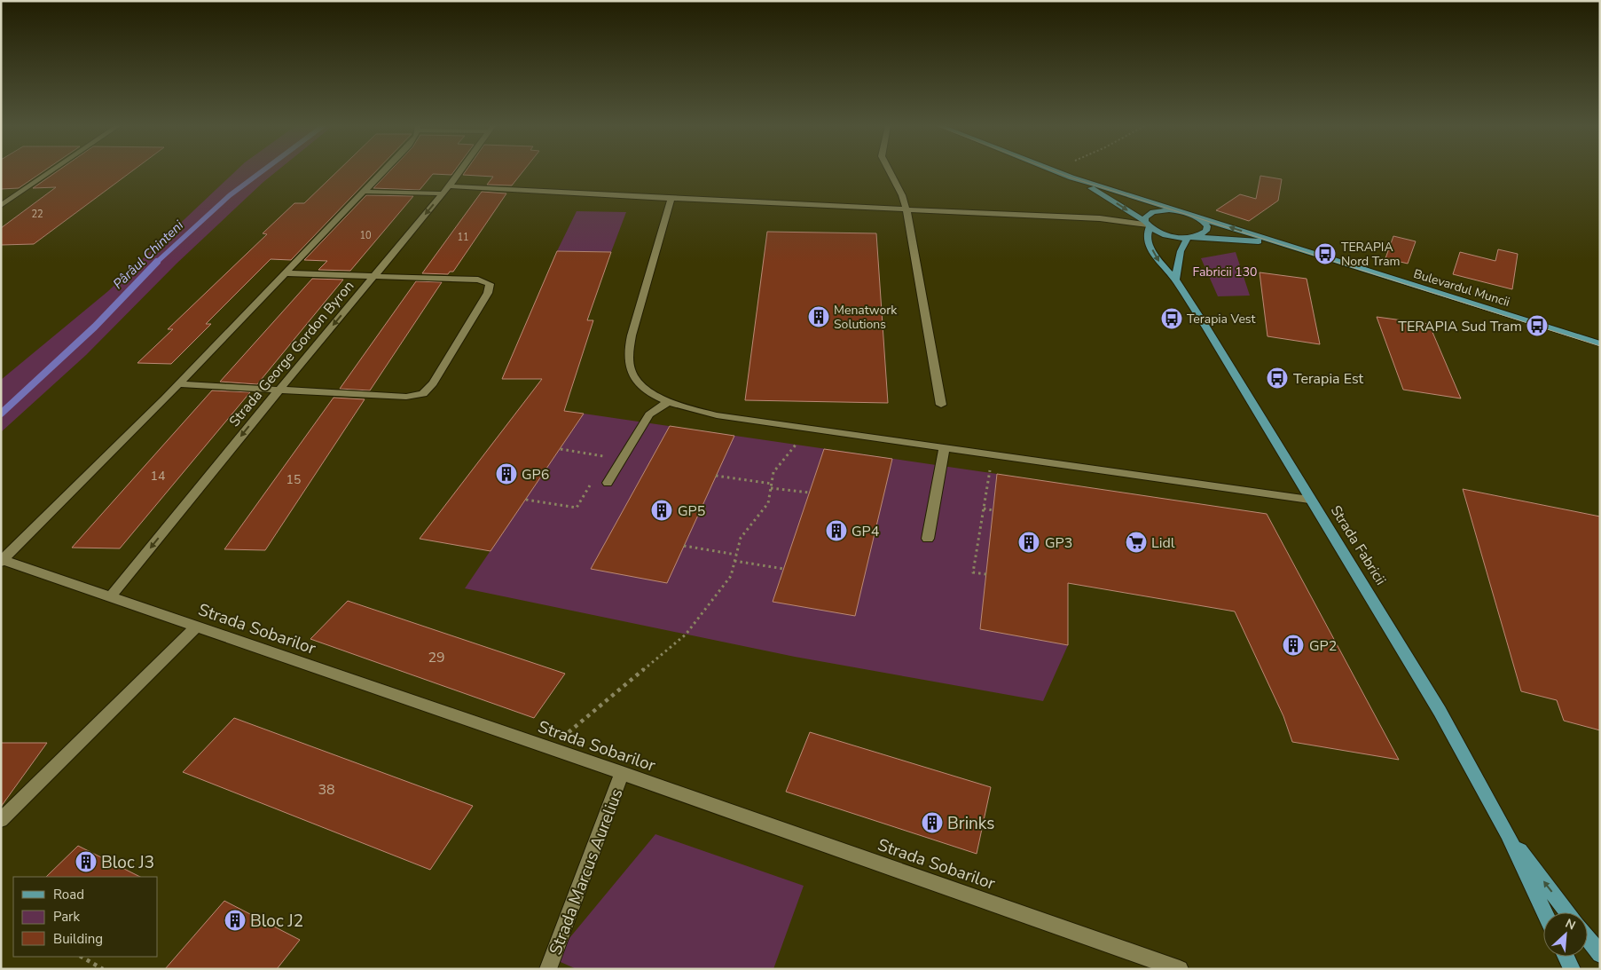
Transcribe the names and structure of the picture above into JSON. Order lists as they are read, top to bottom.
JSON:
{
  "streets": {
    "main road": ["Bulevardul Muncii", "Strada Fabricii"],
    "street": ["Strada George Gordon Byron", "Strada Sobarilor", "Strada Marcus Aurelius"]
  },
  "crossings": [
    ["Bulevardul Muncii", "Strada Fabricii"],
    ["Strada George Gordon Byron", "Strada Sobarilor"],
    ["Strada Sobarilor", "Strada Marcus Aurelius"]
  ],
  "water": ["Pârâul Chinteni"],
  "parks": ["Fabricii 130"],
  "places": {
    "bus stop": [
      "TERAPIA Nord Tram",
      "Terapia Vest",
      "TERAPIA Sud Tram",
      "Terapia Est"
    ],
    "building": [
      "Menatwork Solutions",
      "GP6",
      "GP5",
      "GP4",
      "GP3",
      "GP2",
      "Brinks",
      "Bloc J3",
      "Bloc J2"
    ],
    "supermarket": ["Lidl"]
  },
  "house_numbers": [
    "22",
    "10",
    "11",
    "14",
    "15",
    "29",
    "38"
  ],
  "legend": ["Road", "Park", "Building"],
  "north": "top right"
}
